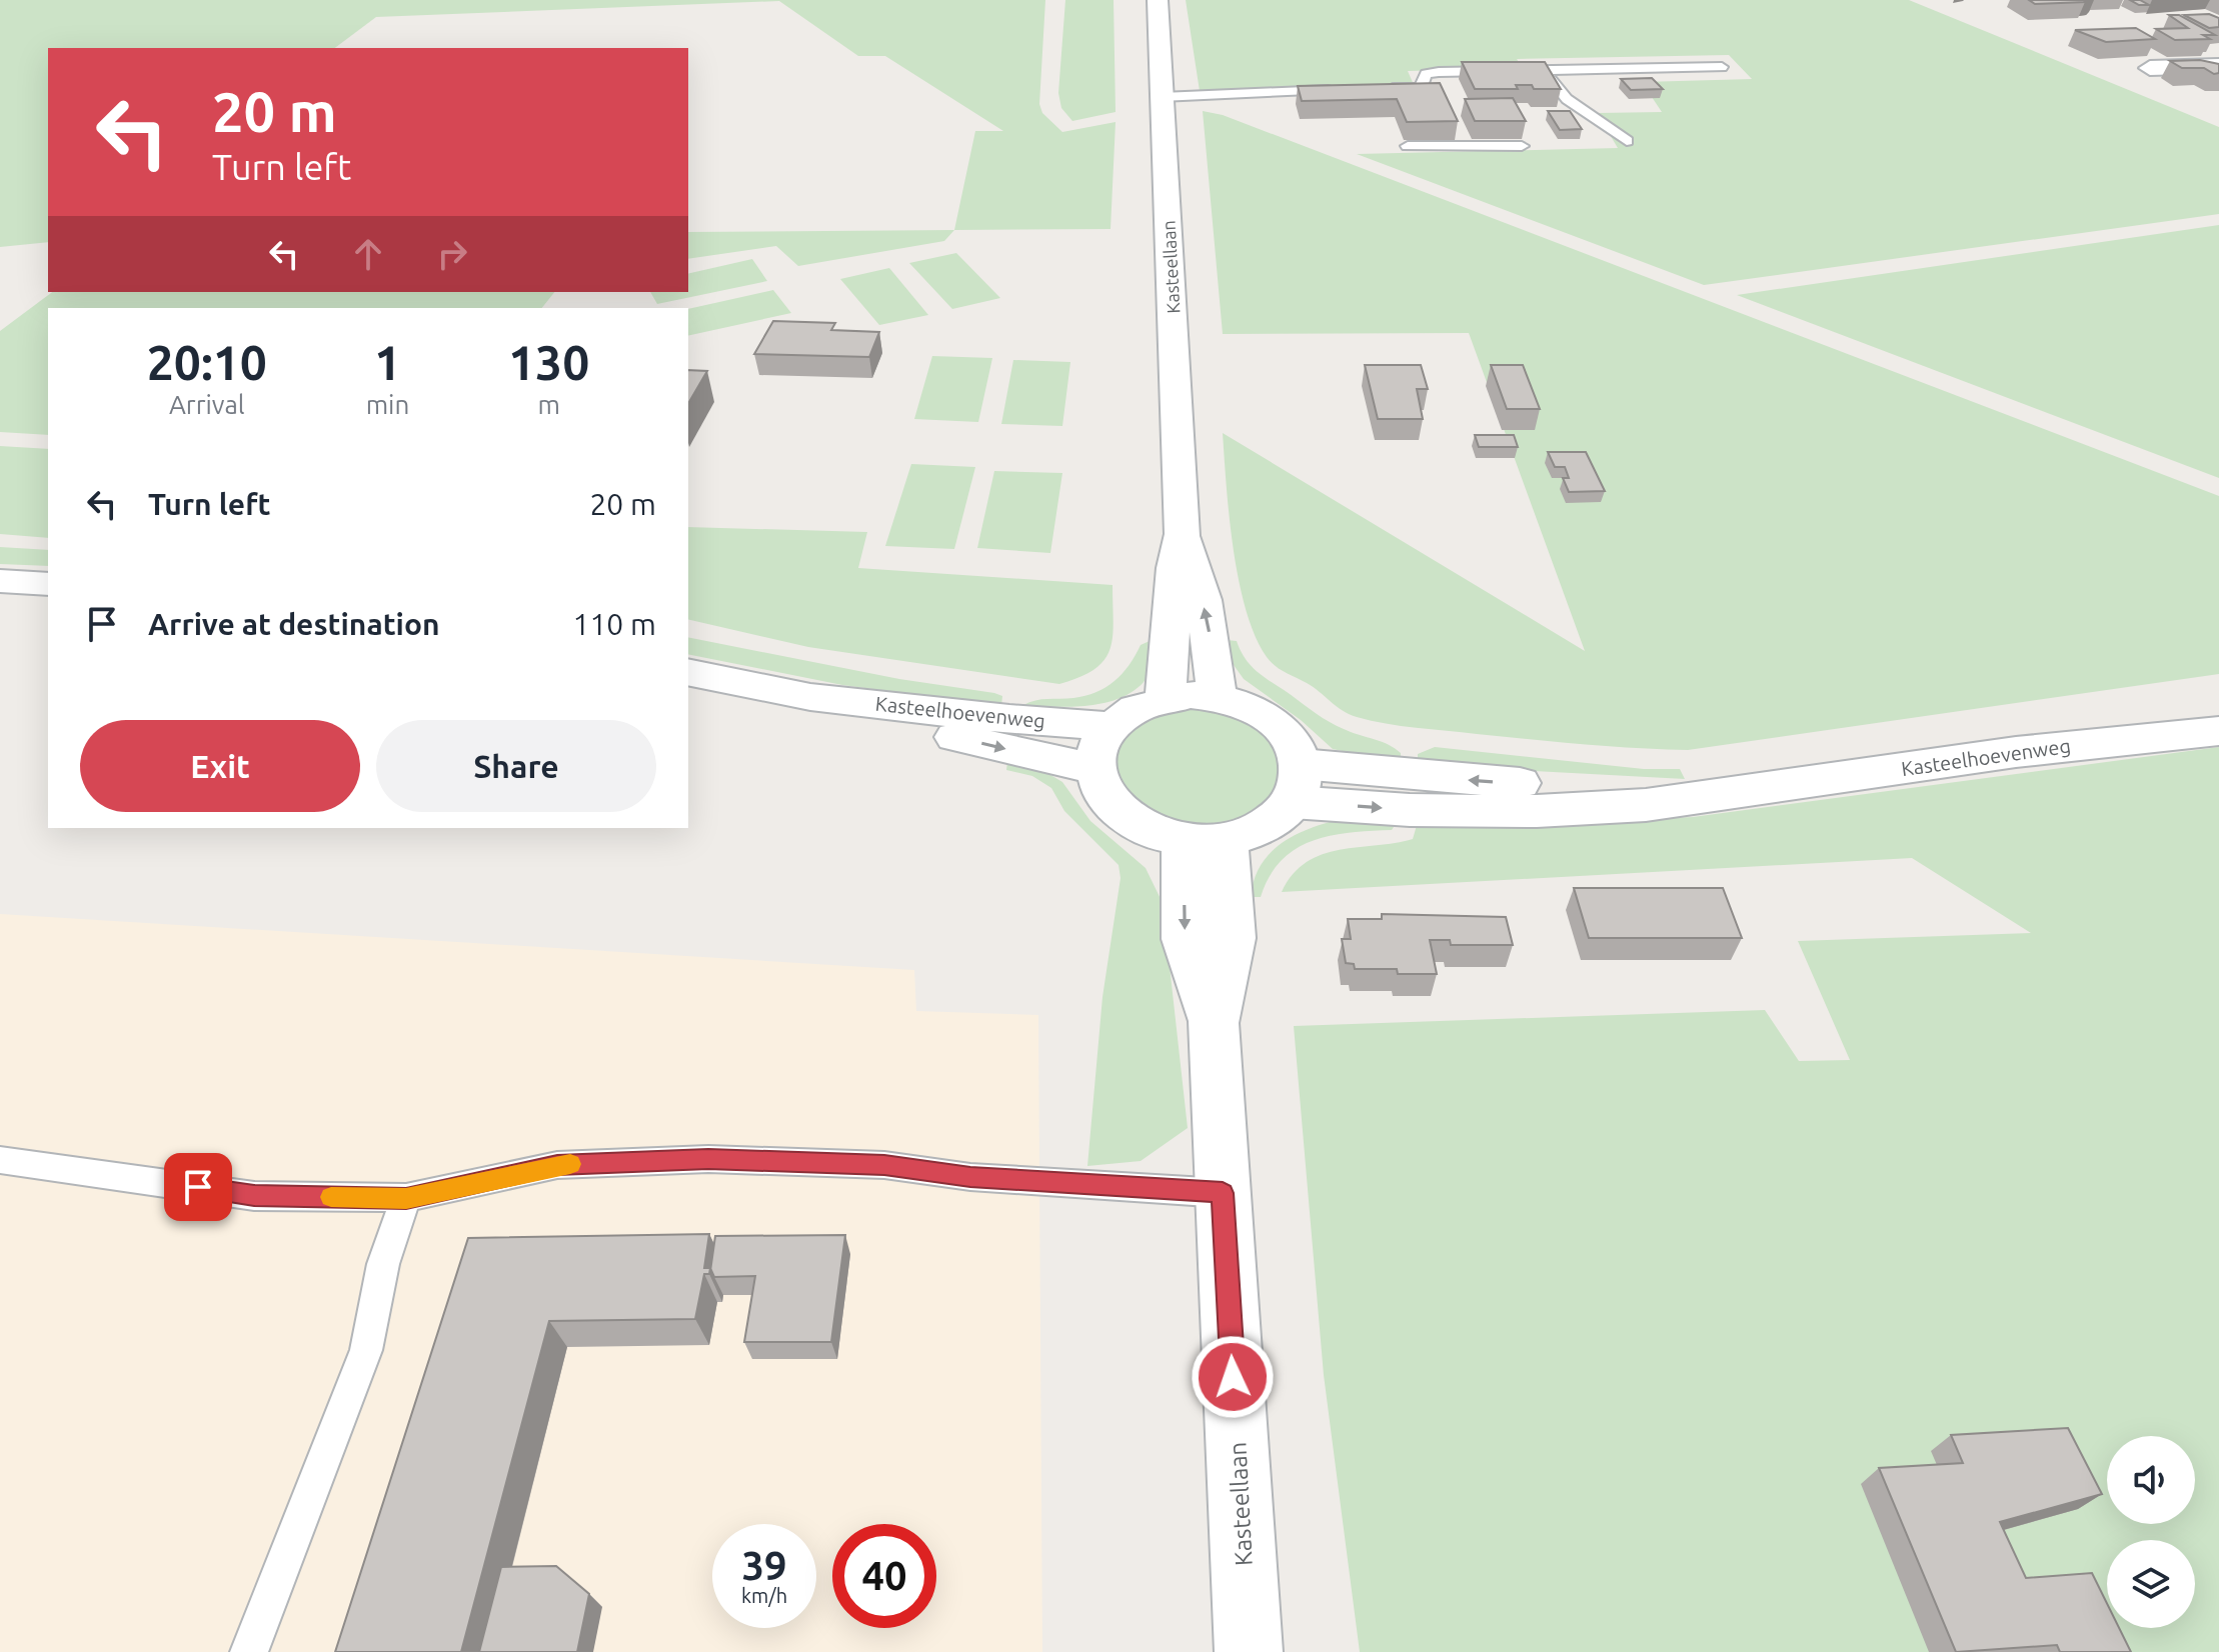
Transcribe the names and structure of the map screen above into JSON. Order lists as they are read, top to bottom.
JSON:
{
  "streets": {
    "street": ["Kasteellaan", "Kasteelhoevenweg"]
  },
  "crossings": [
    ["Kasteellaan", "Kasteelhoevenweg"]
  ],
  "page": {
    "turn": ["20 m", "Turn left"],
    "eta": [
      "20:10",
      "Arrival",
      "1",
      "min",
      "130",
      "m"
    ],
    "list": [
      {
        "name": "Turn left",
        "value": "20 m"
      },
      {
        "name": "Arrive at destination",
        "value": "110 m"
      }
    ],
    "buttons": ["Exit", "Share"],
    "speed": "39 km/h",
    "limit": "40"
  }
}
